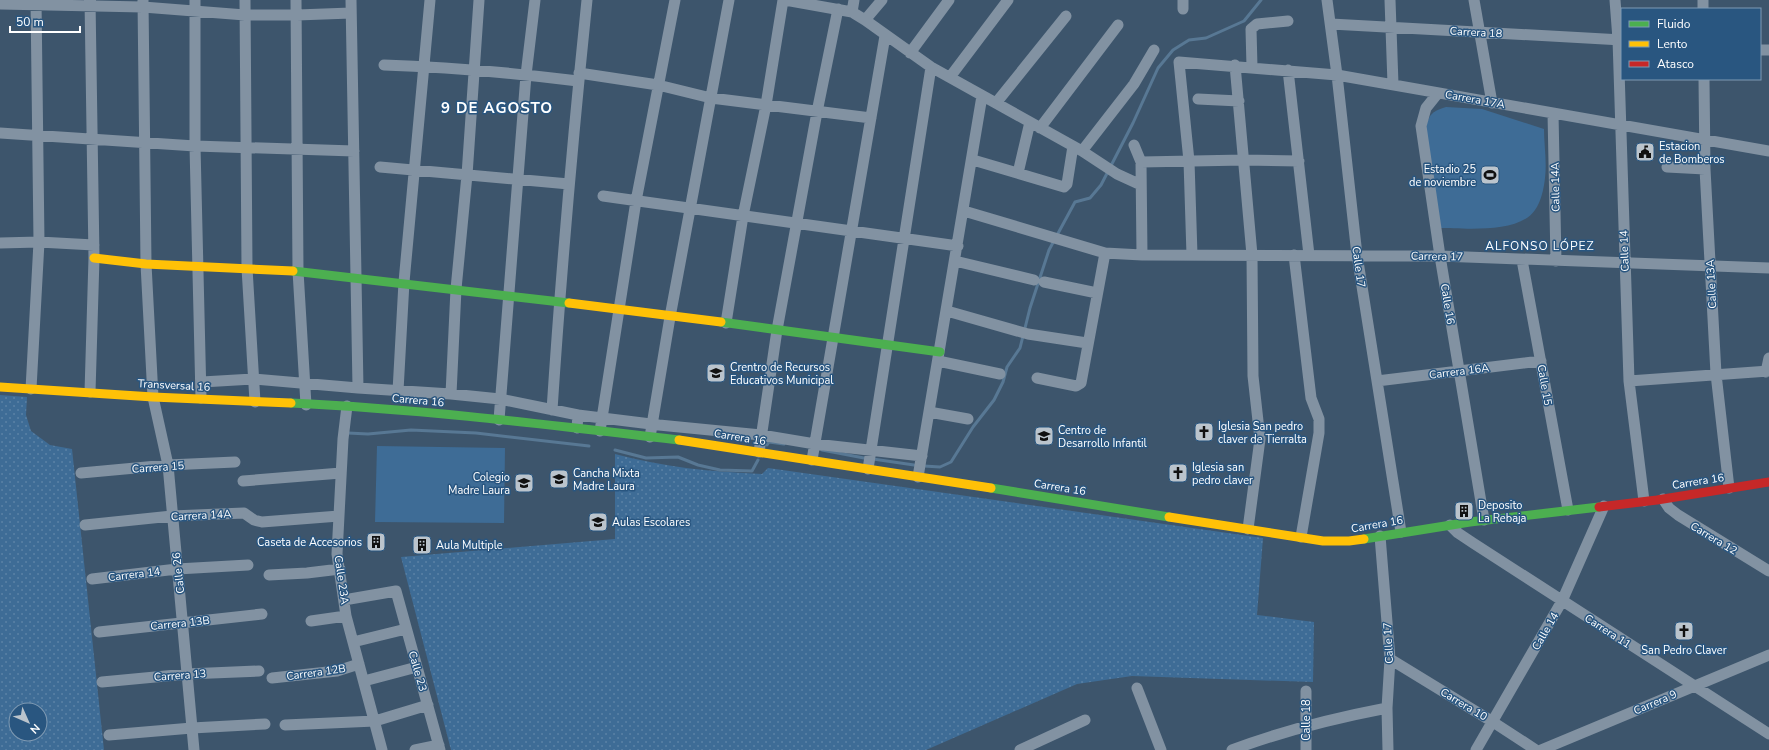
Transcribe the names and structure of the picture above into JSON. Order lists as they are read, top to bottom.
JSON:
{
  "streets": {
    "main road": ["Transversal 16", "Carrera 16"],
    "street": [
      "Carrera 18",
      "Carrera 17A",
      "Calle 14A",
      "Calle 14",
      "Carrera 17",
      "Calle 17",
      "Calle 13A",
      "Calle 16",
      "Carrera 16A",
      "Calle 15",
      "Carrera 15",
      "Carrera 14A",
      "Carrera 12",
      "Calle 26",
      "Carrera 14",
      "Calle 23A",
      "Carrera 13B",
      "Carrera 11",
      "Calle 23",
      "Carrera 12B",
      "Carrera 13",
      "Carrera 9",
      "Carrera 10",
      "Calle 18"
    ]
  },
  "crossings": [
    ["Carrera 18", "Calle 14"],
    ["Carrera 18", "Calle 17"],
    ["Carrera 17A", "Calle 14A"],
    ["Carrera 17A", "Calle 14"],
    ["Carrera 17A", "Calle 17"],
    ["Carrera 17A", "Calle 13A"],
    ["Carrera 17A", "Calle 16"],
    ["Calle 14A", "Carrera 17"],
    ["Calle 14", "Carrera 17"],
    ["Calle 14", "Carrera 16"],
    ["Calle 14", "Carrera 11"],
    ["Calle 14", "Carrera 10"],
    ["Carrera 17", "Calle 17"],
    ["Carrera 17", "Calle 13A"],
    ["Carrera 17", "Calle 16"],
    ["Carrera 17", "Calle 15"],
    ["Calle 17", "Carrera 16A"],
    ["Calle 17", "Carrera 16"],
    ["Calle 17", "Carrera 10"],
    ["Calle 13A", "Carrera 16"],
    ["Calle 16", "Carrera 16A"],
    ["Calle 16", "Carrera 16"],
    ["Carrera 16A", "Calle 15"],
    ["Transversal 16", "Carrera 16"],
    ["Transversal 16", "Calle 26"],
    ["Transversal 16", "Calle 23A"],
    ["Calle 15", "Carrera 16"],
    ["Carrera 16", "Carrera 12"],
    ["Carrera 16", "Calle 23A"],
    ["Carrera 16", "Carrera 11"],
    ["Carrera 15", "Calle 26"],
    ["Carrera 14A", "Calle 26"],
    ["Carrera 14A", "Calle 23A"],
    ["Calle 26", "Carrera 14"],
    ["Calle 26", "Carrera 13B"],
    ["Calle 26", "Carrera 13"],
    ["Calle 23A", "Calle 23"],
    ["Calle 23A", "Carrera 12B"],
    ["Carrera 11", "Carrera 9"]
  ],
  "districts": ["9 DE AGOSTO", "ALFONSO LÓPEZ"],
  "places": {
    "public building": ["Estacion de Bomberos"],
    "sports": ["Estadio 25 de noviembre"],
    "school or university": [
      "Crentro de Recursos Educativos Municipal",
      "Centro de Desarrollo Infantil",
      "Cancha Mixta Madre Laura",
      "Colegio Madre Laura",
      "Aulas Escolares"
    ],
    "church": ["Iglesia San pedro claver de Tierralta", "Iglesia san pedro claver", "San Pedro Claver"],
    "building": ["Deposito La Rebaja", "Caseta de Accesorios", "Aula Multiple"]
  },
  "legend": ["Fluido", "Lento", "Atasco"],
  "scale_bar": "50 m",
  "north": "bottom right"
}
